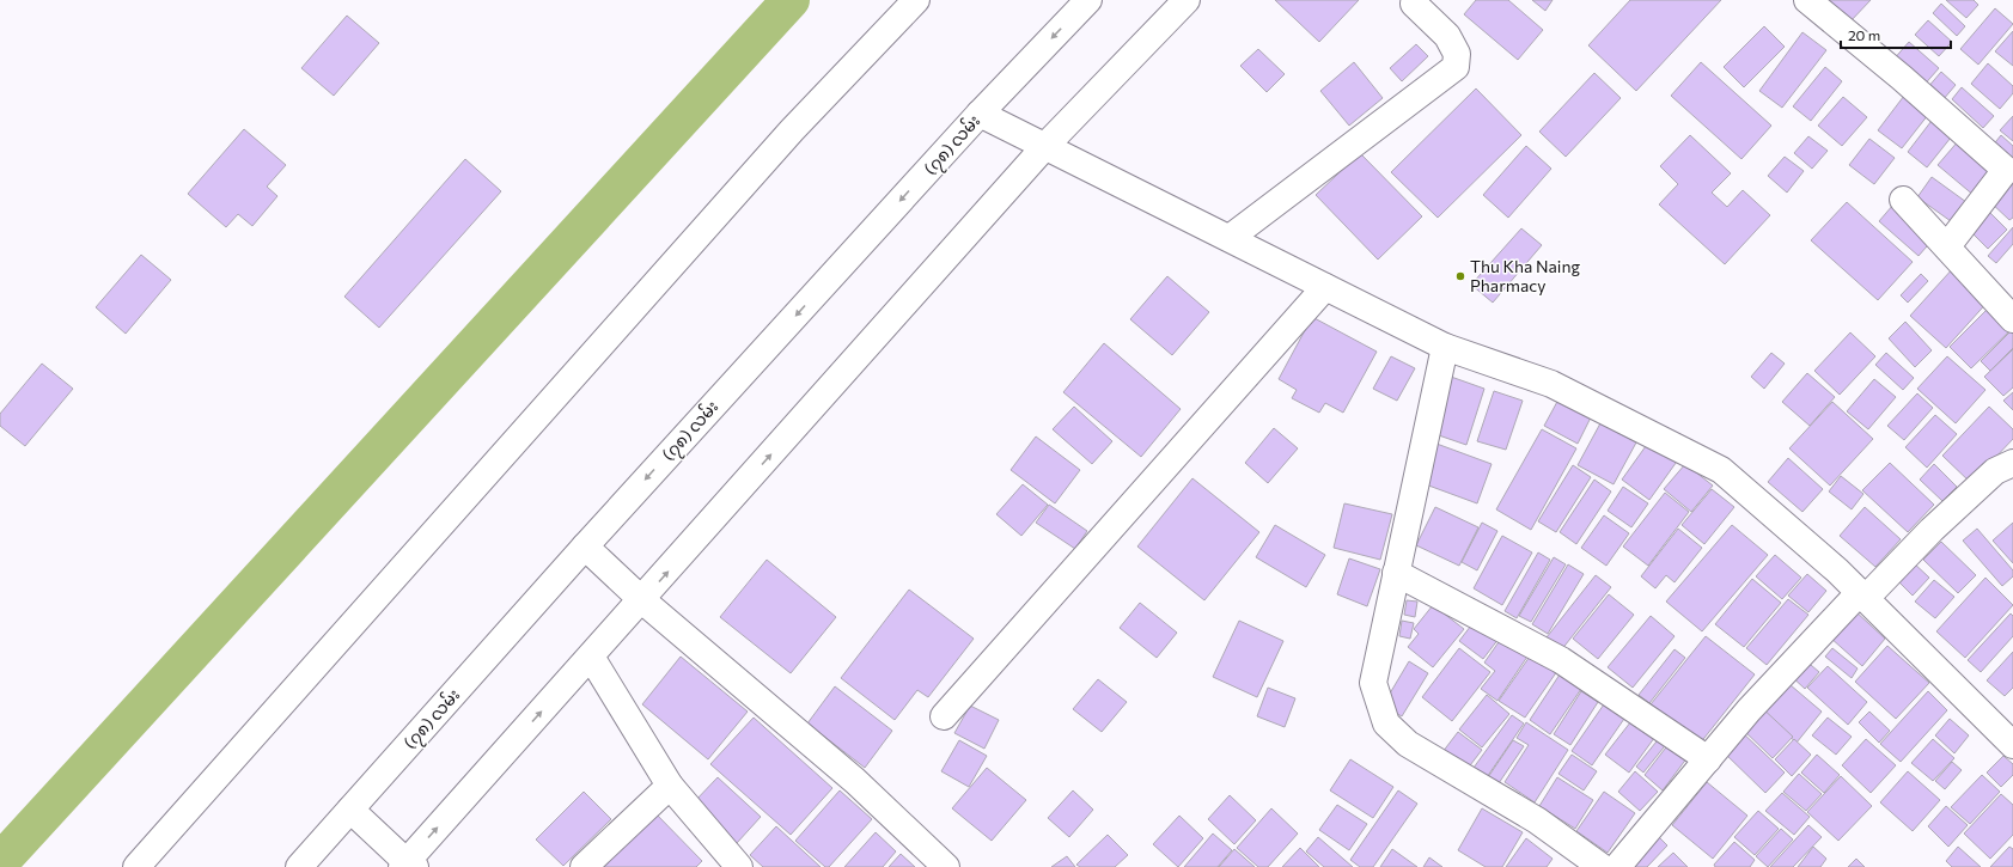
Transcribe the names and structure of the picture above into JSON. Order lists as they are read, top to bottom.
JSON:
{
  "streets": {
    "street": ["(၇၈) လမ်း"]
  },
  "places": ["Thu Kha Naing Pharmacy"],
  "scale_bar": "20 m"
}
